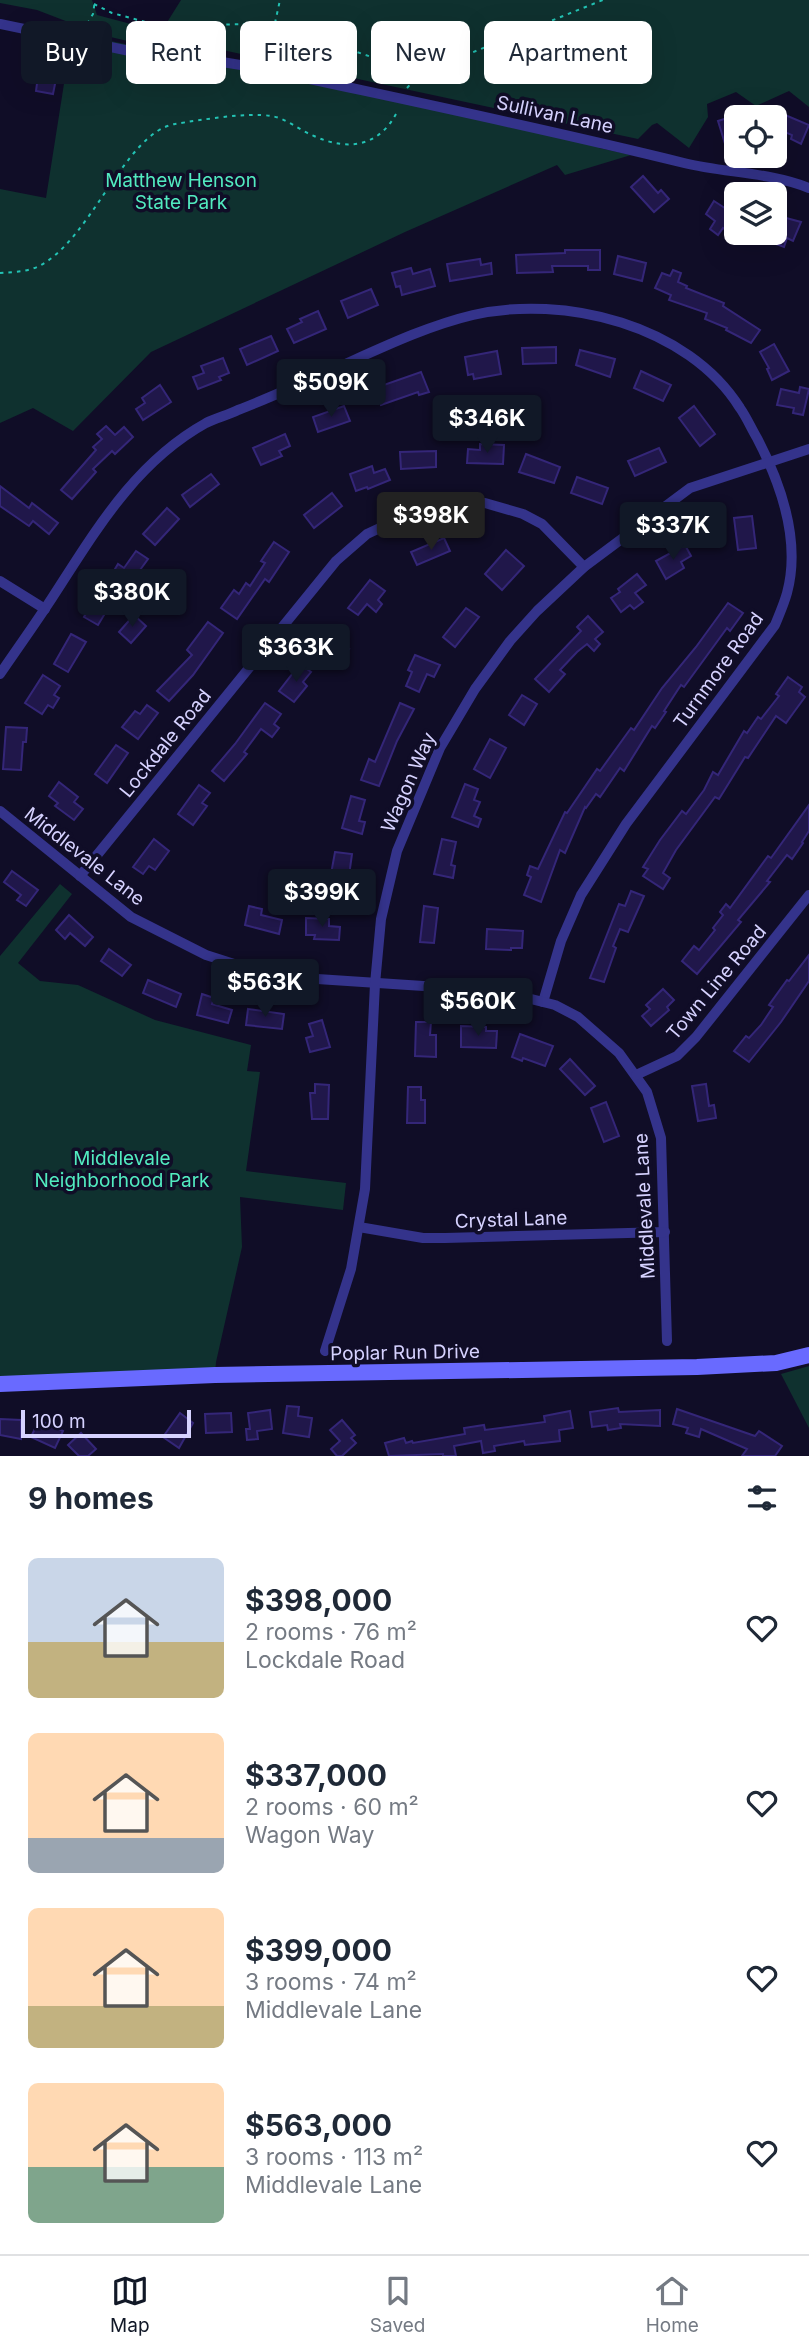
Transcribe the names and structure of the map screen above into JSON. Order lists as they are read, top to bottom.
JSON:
{
  "streets": {
    "street": [
      "Sullivan Lane",
      "Turnmore Road",
      "Lockdale Road",
      "Wagon Way",
      "Middlevale Lane",
      "Town Line Road",
      "Crystal Lane",
      "Poplar Run Drive"
    ]
  },
  "crossings": [
    ["Turnmore Road", "Wagon Way"],
    ["Turnmore Road", "Middlevale Lane"],
    ["Lockdale Road", "Wagon Way"],
    ["Lockdale Road", "Middlevale Lane"],
    ["Wagon Way", "Middlevale Lane"],
    ["Wagon Way", "Crystal Lane"],
    ["Middlevale Lane", "Town Line Road"],
    ["Middlevale Lane", "Crystal Lane"]
  ],
  "parks": ["Matthew Henson State Park", "Middlevale Neighborhood Park"],
  "scale_bar": "100 m",
  "page": {
    "chip": [
      "Buy",
      "Rent",
      "Filters",
      "New",
      "Apartment"
    ],
    "price": [
      "$509K",
      "$346K",
      "$398K",
      "$337K",
      "$380K",
      "$363K",
      "$399K",
      "$563K",
      "$560K"
    ],
    "scale": "100 m",
    "heading": "9 homes",
    "list": [
      {
        "name": "$398,000",
        "note": "2 rooms · 76 m² · Lockdale Road"
      },
      {
        "name": "$337,000",
        "note": "2 rooms · 60 m² · Wagon Way"
      },
      {
        "name": "$399,000",
        "note": "3 rooms · 74 m² · Middlevale Lane"
      },
      {
        "name": "$563,000",
        "note": "3 rooms · 113 m² · Middlevale Lane"
      }
    ],
    "tabs": ["Map", "Saved", "Home"]
  }
}
